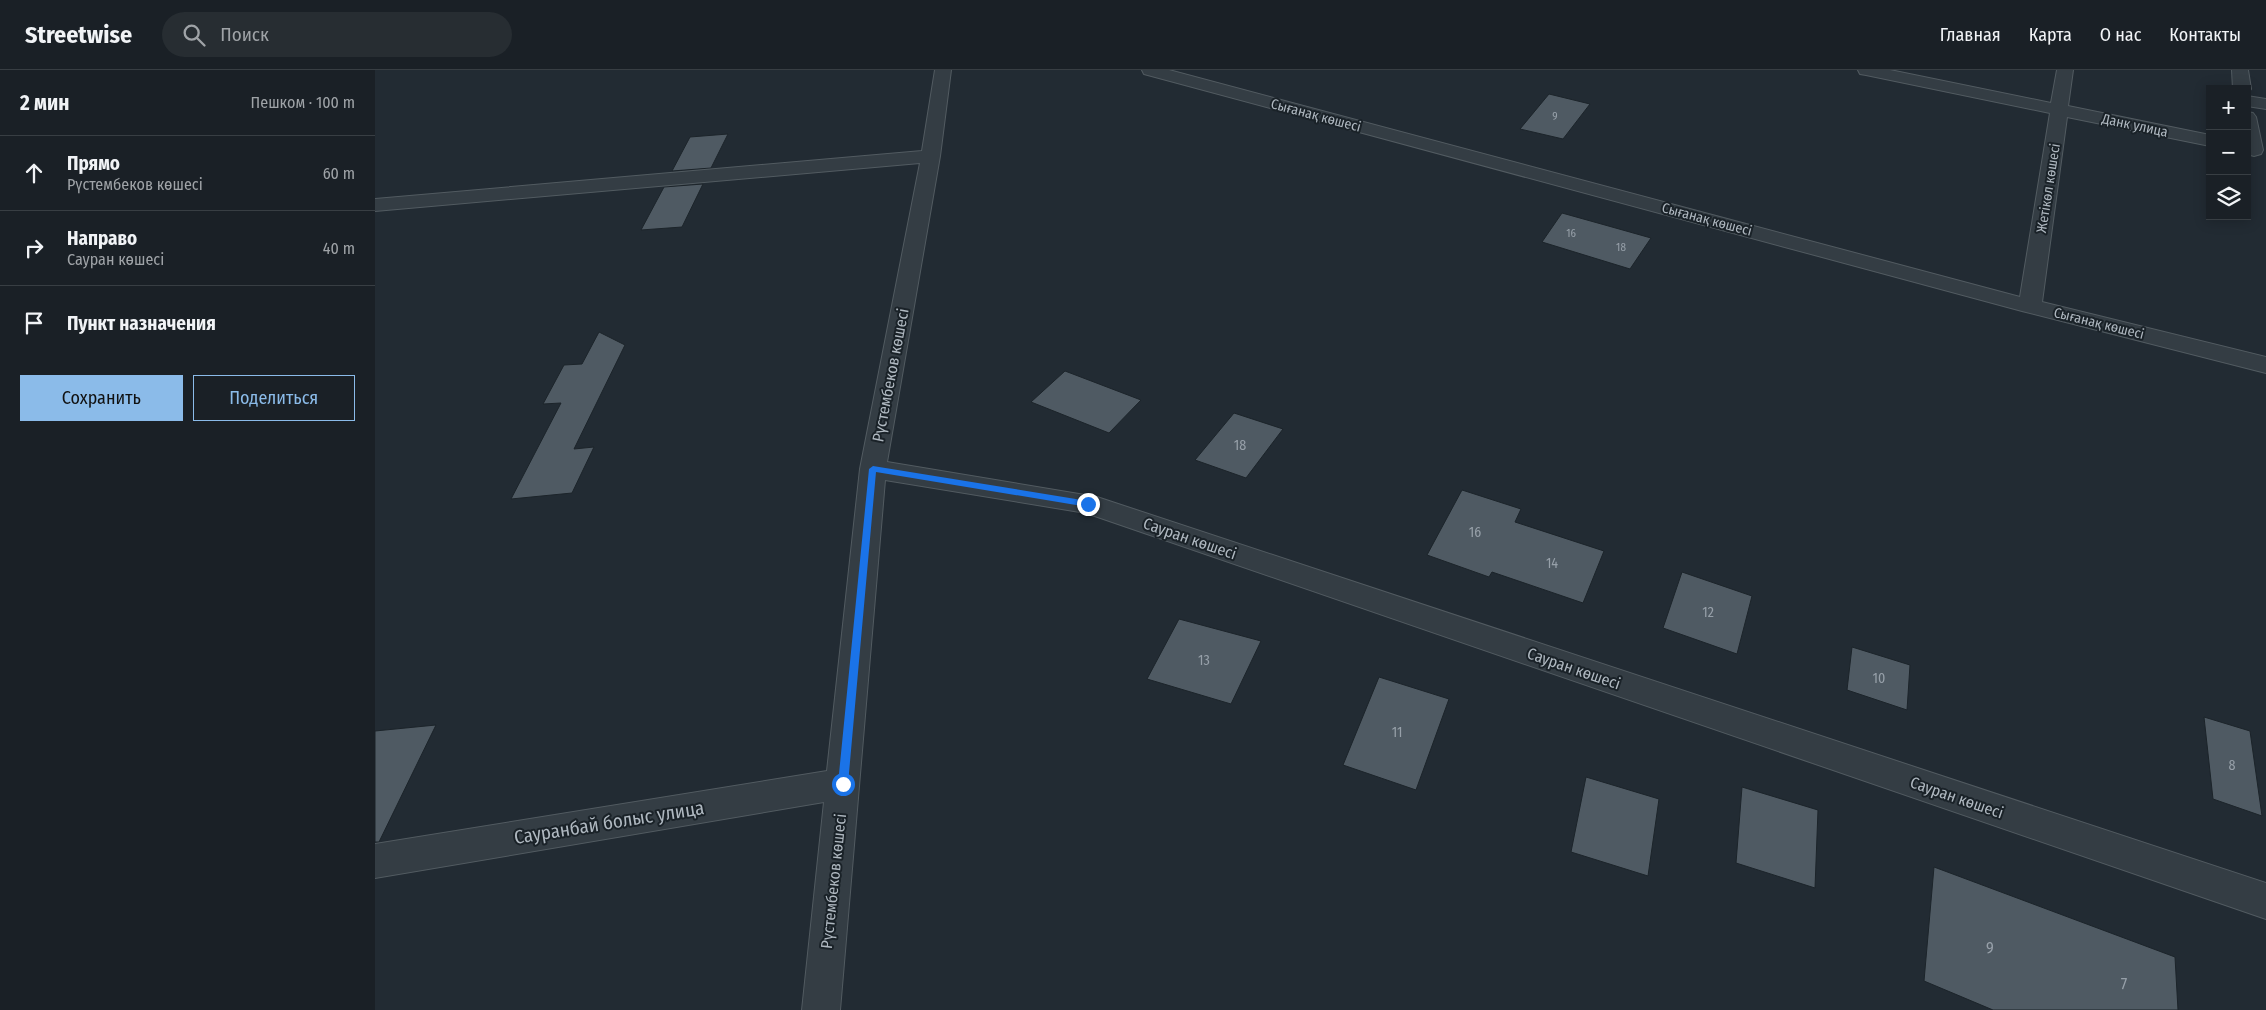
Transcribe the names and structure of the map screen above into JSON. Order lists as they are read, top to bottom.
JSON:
{
  "streets": {
    "street": [
      "Сығанақ көшесі",
      "Данк улица",
      "Жетікөл көшесі",
      "Рүстембеков көшесі",
      "Сауран көшесі",
      "Сауранбай болыс улица"
    ]
  },
  "crossings": [
    ["Сығанақ көшесі", "Жетікөл көшесі"],
    ["Данк улица", "Жетікөл көшесі"],
    ["Рүстембеков көшесі", "Сауран көшесі"],
    ["Рүстембеков көшесі", "Сауранбай болыс улица"]
  ],
  "house_numbers": [
    "9",
    "16",
    "18",
    "18",
    "16",
    "14",
    "12",
    "13",
    "10",
    "11",
    "8",
    "9",
    "7"
  ],
  "page": {
    "header": "Streetwise",
    "search": "Поиск",
    "nav": [
      "Главная",
      "Карта",
      "О нас",
      "Контакты"
    ],
    "heading": ["2 мин", "Пешком · 100 m"],
    "map_buttons": ["+", "−"],
    "list": [
      ["Прямо", "Рүстембеков көшесі", "60 m"],
      ["Направо", "Сауран көшесі", "40 m"],
      "Пункт назначения"
    ],
    "buttons": ["Сохранить", "Поделиться"]
  }
}
